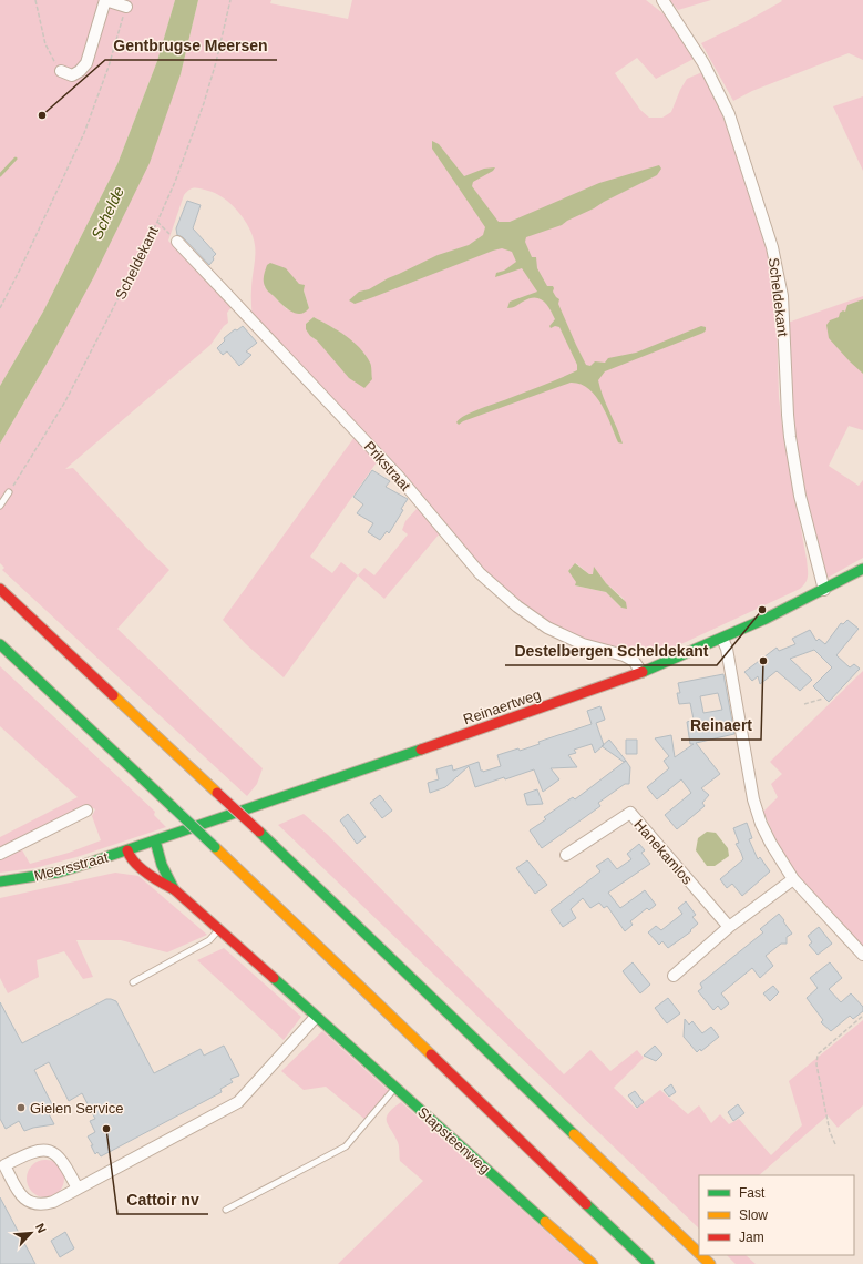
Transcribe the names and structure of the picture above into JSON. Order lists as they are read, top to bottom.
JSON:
{
  "streets": {
    "main road": ["Reinaertweg", "Meersstraat", "Stapsteenweg"],
    "street": ["Scheldekant", "Prikstraat", "Hanekamlos"]
  },
  "crossings": [
    ["Scheldekant", "Reinaertweg"],
    ["Prikstraat", "Reinaertweg"],
    ["Reinaertweg", "Meersstraat"],
    ["Reinaertweg", "Stapsteenweg"],
    ["Meersstraat", "Stapsteenweg"]
  ],
  "water": ["Schelde"],
  "places": [
    "Gentbrugse Meersen",
    "Destelbergen Scheldekant",
    "Reinaert",
    "Gielen Service",
    "Cattoir nv"
  ],
  "legend": ["Fast", "Slow", "Jam"],
  "north": "top right"
}
